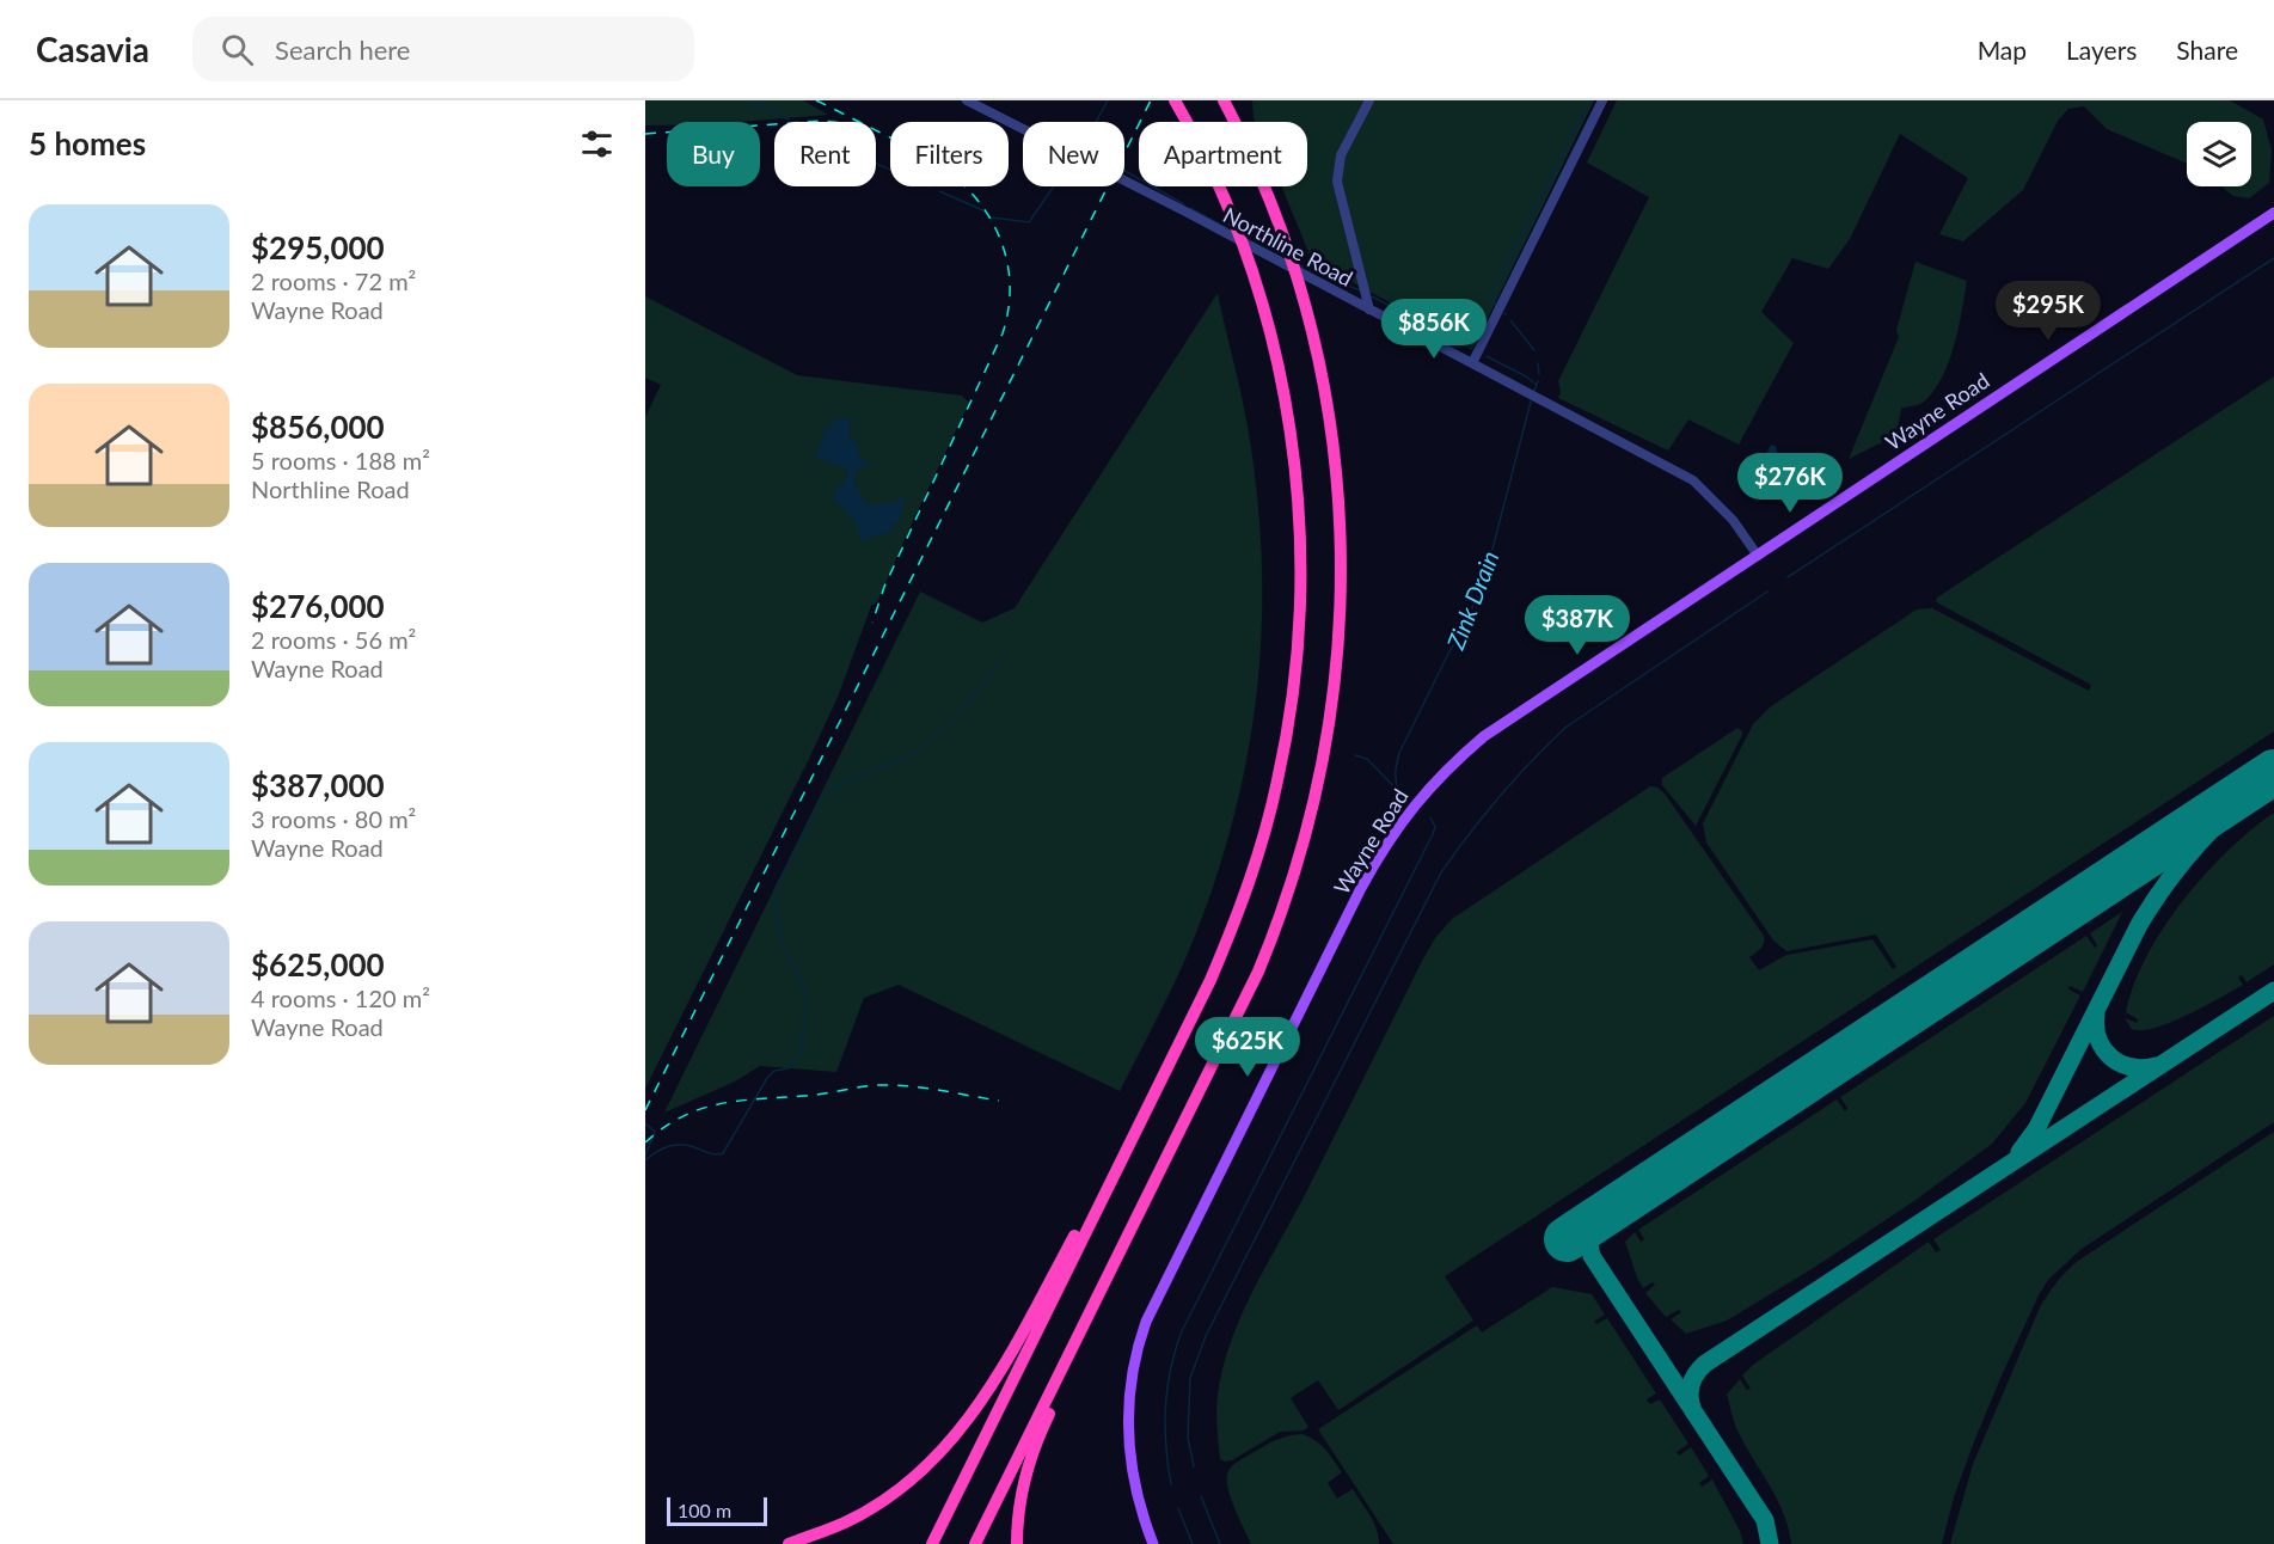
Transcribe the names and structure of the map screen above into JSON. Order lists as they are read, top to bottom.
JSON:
{
  "streets": {
    "main road": ["Wayne Road"],
    "street": ["Northline Road"]
  },
  "crossings": [
    ["Northline Road", "Wayne Road"]
  ],
  "water": ["Zink Drain"],
  "scale_bar": "100 m",
  "page": {
    "header": "Casavia",
    "search": "Search here",
    "nav": ["Map", "Layers", "Share"],
    "heading": "5 homes",
    "chip": [
      "Buy",
      "Rent",
      "Filters",
      "New",
      "Apartment"
    ],
    "list": [
      {
        "name": "$295,000",
        "note": "2 rooms · 72 m² · Wayne Road"
      },
      {
        "name": "$856,000",
        "note": "5 rooms · 188 m² · Northline Road"
      },
      {
        "name": "$276,000",
        "note": "2 rooms · 56 m² · Wayne Road"
      },
      {
        "name": "$387,000",
        "note": "3 rooms · 80 m² · Wayne Road"
      },
      {
        "name": "$625,000",
        "note": "4 rooms · 120 m² · Wayne Road"
      }
    ],
    "price": [
      "$295K",
      "$856K",
      "$276K",
      "$387K",
      "$625K"
    ],
    "scale": "100 m"
  }
}
